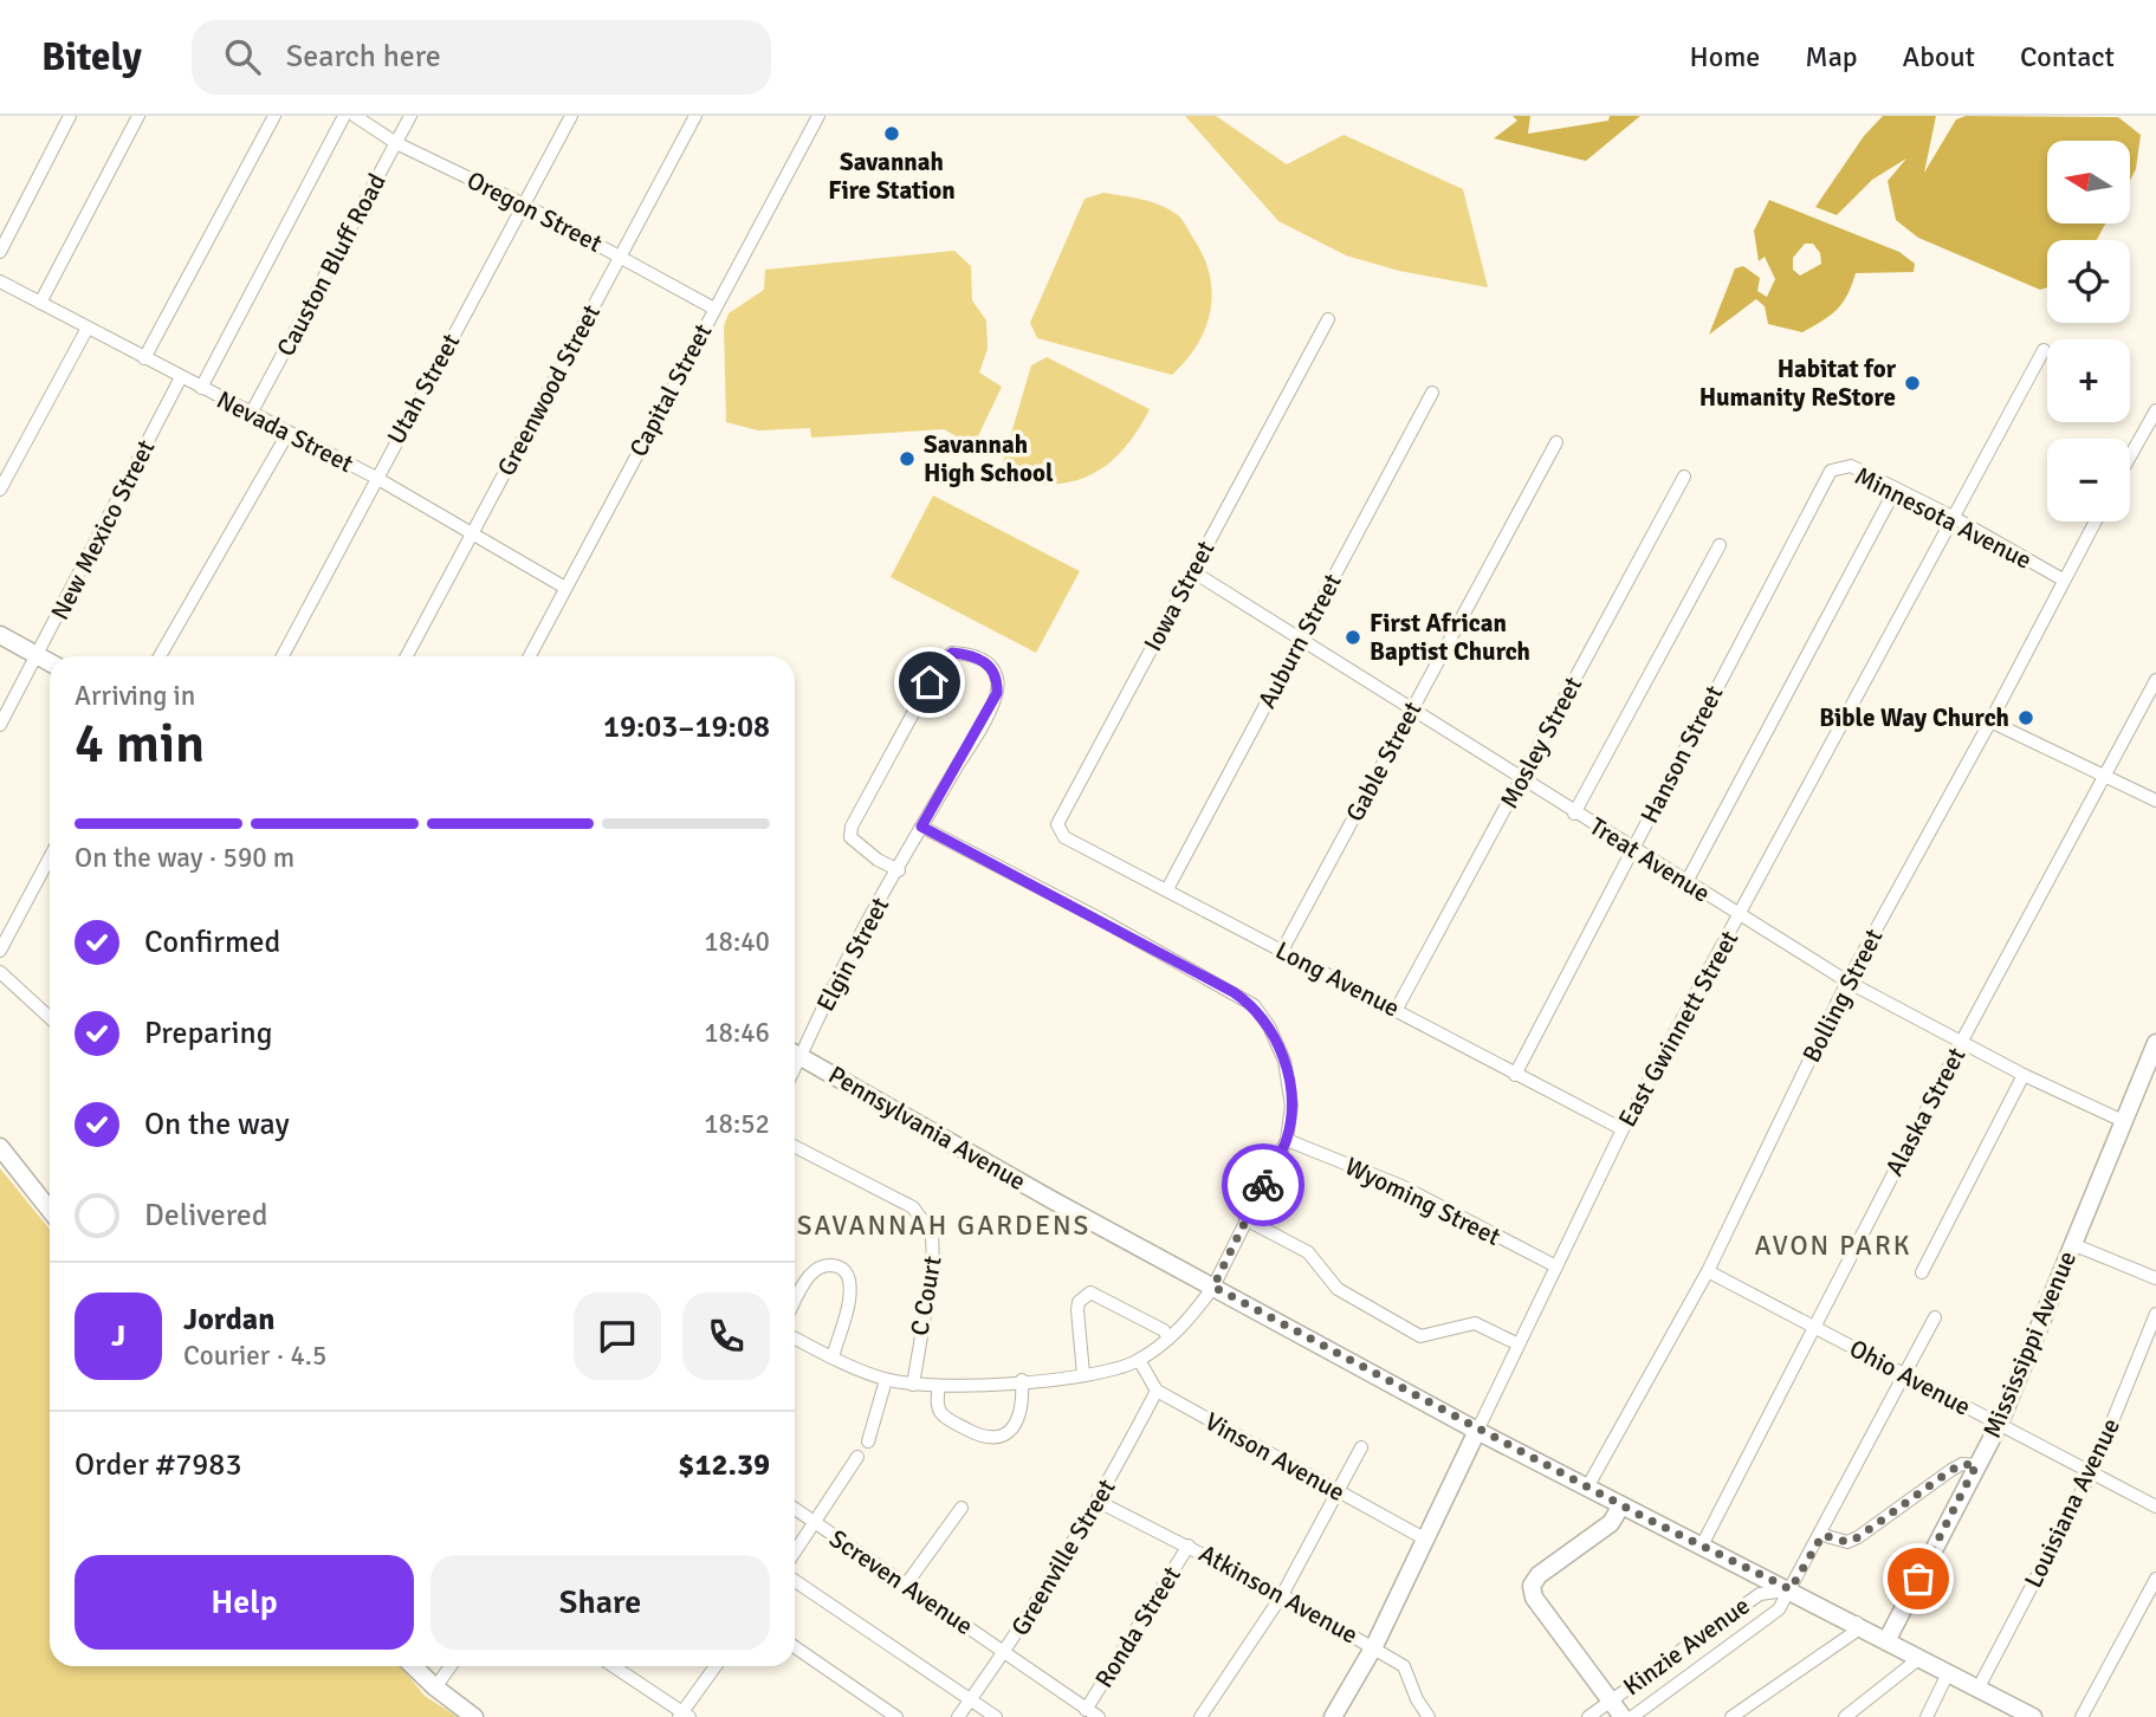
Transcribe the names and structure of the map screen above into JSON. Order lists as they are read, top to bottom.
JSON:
{
  "streets": {
    "main road": ["East Gwinnett Street", "Pennsylvania Avenue", "Mississippi Avenue"],
    "street": [
      "Oregon Street",
      "Causton Bluff Road",
      "Utah Street",
      "Greenwood Street",
      "Capital Street",
      "Nevada Street",
      "Minnesota Avenue",
      "New Mexico Street",
      "Iowa Street",
      "Auburn Street",
      "Mosley Street",
      "Hanson Street",
      "Gable Street",
      "Treat Avenue",
      "Elgin Street",
      "Long Avenue",
      "Bolling Street",
      "Alaska Street",
      "Wyoming Street",
      "C Court",
      "Ohio Avenue",
      "Vinson Avenue",
      "Louisiana Avenue",
      "Greenville Street",
      "Screven Avenue",
      "Atkinson Avenue",
      "Ronda Street",
      "Kinzie Avenue"
    ]
  },
  "crossings": [
    ["Oregon Street", "Causton Bluff Road"],
    ["Oregon Street", "Utah Street"],
    ["Oregon Street", "Greenwood Street"],
    ["Oregon Street", "Capital Street"],
    ["Causton Bluff Road", "Nevada Street"],
    ["Utah Street", "Nevada Street"],
    ["Greenwood Street", "Nevada Street"],
    ["Capital Street", "Nevada Street"],
    ["Nevada Street", "New Mexico Street"],
    ["Minnesota Avenue", "Hanson Street"],
    ["Minnesota Avenue", "Bolling Street"],
    ["Minnesota Avenue", "East Gwinnett Street"],
    ["Iowa Street", "Treat Avenue"],
    ["Iowa Street", "Long Avenue"],
    ["Auburn Street", "Treat Avenue"],
    ["Auburn Street", "Long Avenue"],
    ["Mosley Street", "Treat Avenue"],
    ["Mosley Street", "Long Avenue"],
    ["Hanson Street", "Treat Avenue"],
    ["Hanson Street", "Long Avenue"],
    ["Gable Street", "Treat Avenue"],
    ["Gable Street", "Long Avenue"],
    ["Treat Avenue", "Bolling Street"],
    ["Treat Avenue", "East Gwinnett Street"],
    ["Treat Avenue", "Alaska Street"],
    ["Treat Avenue", "Mississippi Avenue"],
    ["Long Avenue", "East Gwinnett Street"],
    ["Bolling Street", "Pennsylvania Avenue"],
    ["Bolling Street", "Ohio Avenue"],
    ["East Gwinnett Street", "Pennsylvania Avenue"],
    ["East Gwinnett Street", "Wyoming Street"],
    ["East Gwinnett Street", "Vinson Avenue"],
    ["East Gwinnett Street", "Atkinson Avenue"],
    ["Alaska Street", "Pennsylvania Avenue"],
    ["Alaska Street", "Ohio Avenue"],
    ["Pennsylvania Avenue", "Mississippi Avenue"],
    ["Pennsylvania Avenue", "Louisiana Avenue"],
    ["Pennsylvania Avenue", "Kinzie Avenue"],
    ["Mississippi Avenue", "Ohio Avenue"],
    ["Ohio Avenue", "Louisiana Avenue"],
    ["Ohio Avenue", "Kinzie Avenue"],
    ["Vinson Avenue", "Greenville Street"],
    ["Greenville Street", "Screven Avenue"],
    ["Greenville Street", "Atkinson Avenue"],
    ["Screven Avenue", "Ronda Street"],
    ["Atkinson Avenue", "Ronda Street"]
  ],
  "districts": ["SAVANNAH GARDENS", "AVON PARK"],
  "places": [
    "Savannah Fire Station",
    "Habitat for Humanity ReStore",
    "Savannah High School",
    "First African Baptist Church",
    "Bible Way Church"
  ],
  "north": "left",
  "page": {
    "header": "Bitely",
    "search": "Search here",
    "nav": [
      "Home",
      "Map",
      "About",
      "Contact"
    ],
    "map_buttons": ["+", "−"],
    "heading": ["4 min", "Arriving in", "19:03–19:08"],
    "panel": [
      "Jordan",
      "Courier · 4.5",
      "Order #7983",
      "$12.39"
    ],
    "bar": "On the way · 590 m",
    "list": [
      ["Confirmed", "18:40"],
      ["Preparing", "18:46"],
      ["On the way", "18:52"],
      "Delivered"
    ],
    "round": "J",
    "buttons": ["Help", "Share"]
  }
}
